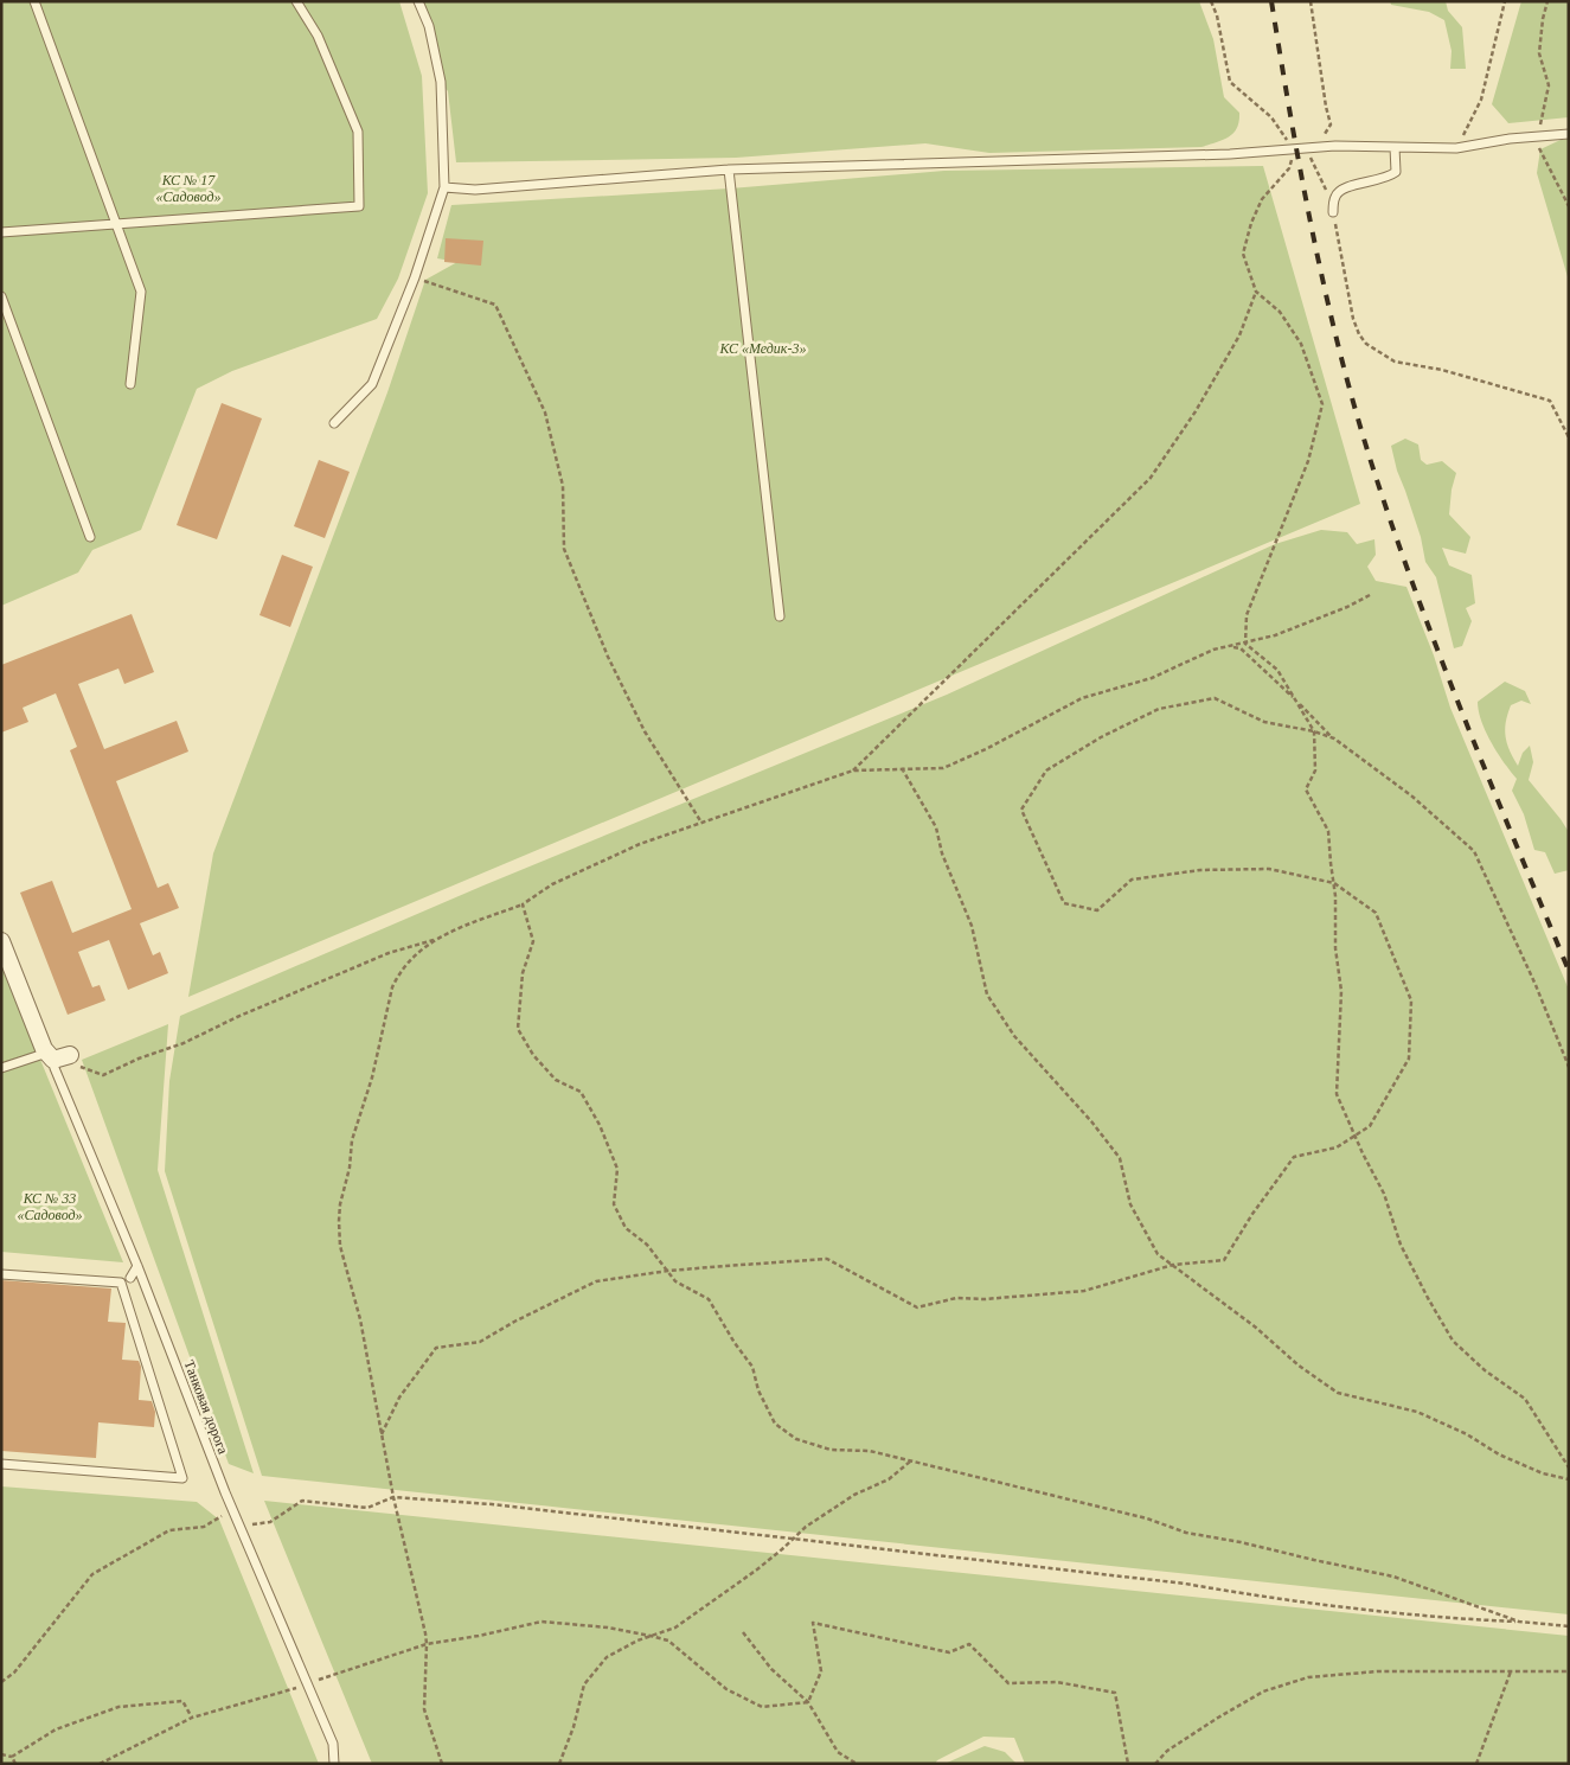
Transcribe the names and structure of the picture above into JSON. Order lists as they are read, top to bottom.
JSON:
{
  "streets": {
    "lane": ["Танковая дорога"]
  },
  "parks": ["КС № 17 «Садовод»", "КС «Медик-3»", "КС № 33 «Садовод»"]
}
